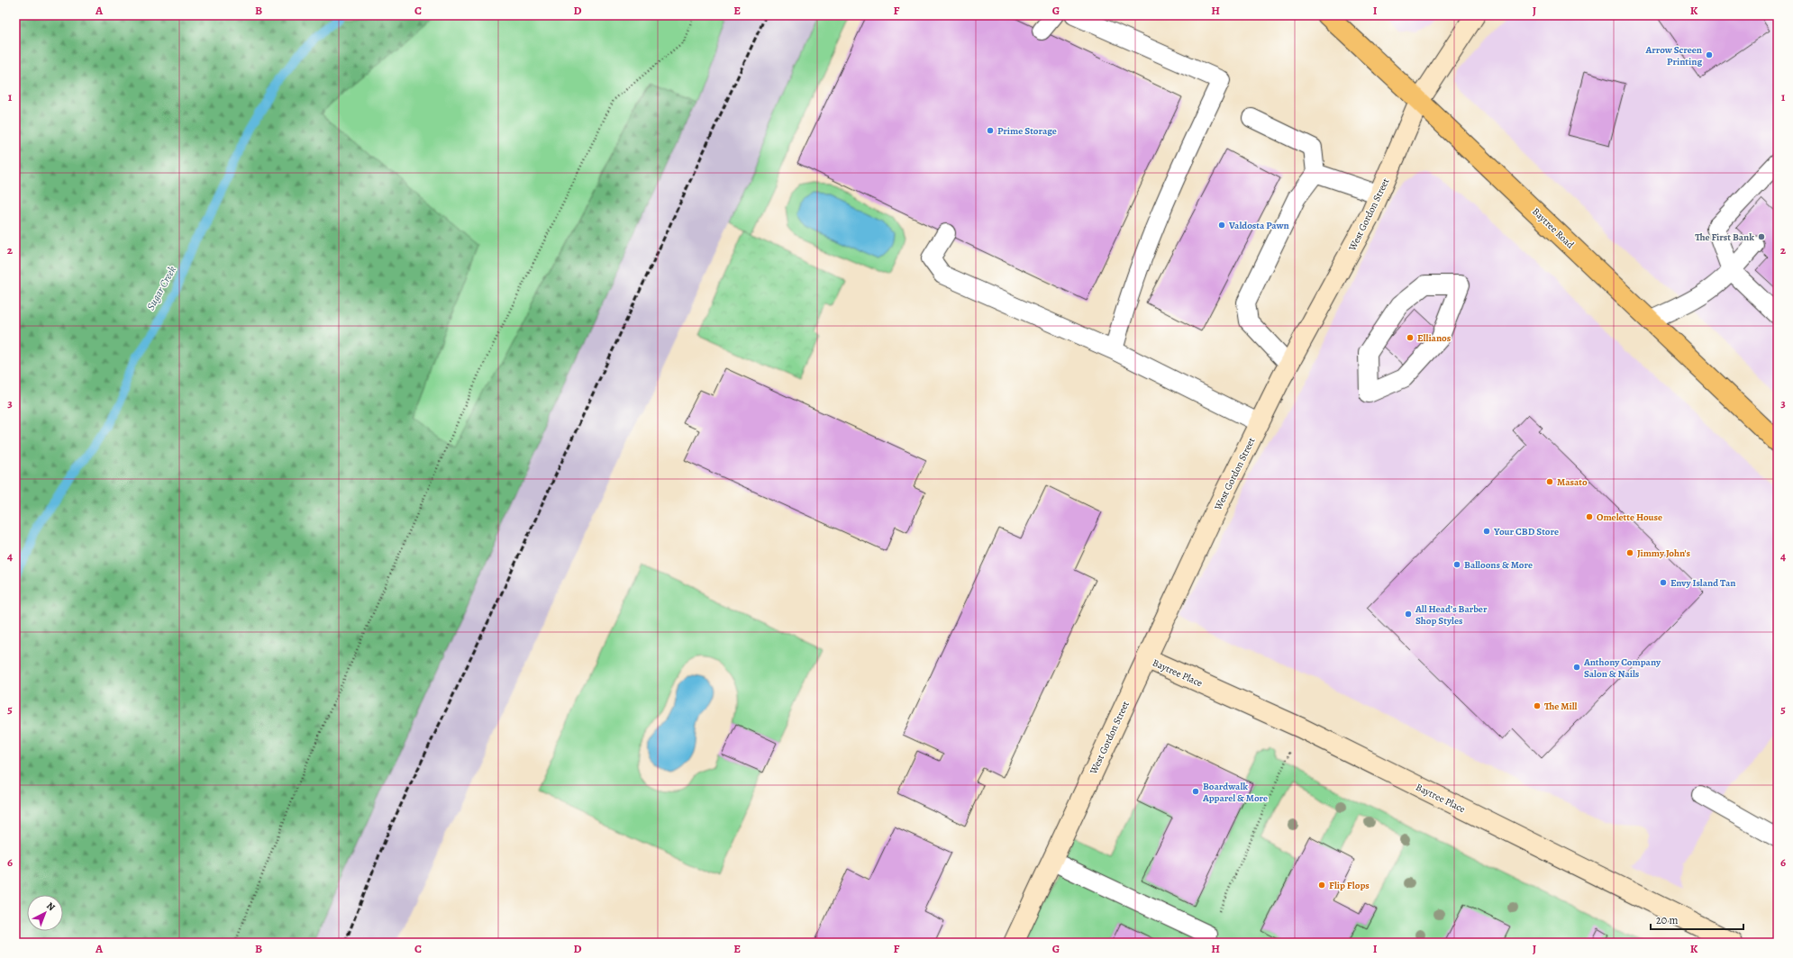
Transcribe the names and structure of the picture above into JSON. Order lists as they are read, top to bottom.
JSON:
{
  "streets": {
    "main road": ["Baytree Road"],
    "street": ["West Gordon Street", "Baytree Place"]
  },
  "crossings": [
    ["West Gordon Street", "Baytree Road"],
    ["West Gordon Street", "Baytree Place"]
  ],
  "water": ["Sugar Creek"],
  "places": [
    "Arrow Screen Printing",
    "Prime Storage",
    "Valdosta Pawn",
    "The First Bank",
    "Ellianos",
    "Masato",
    "Omelette House",
    "Your CBD Store",
    "Jimmy John's",
    "Balloons & More",
    "Envy Island Tan",
    "All Head’s Barber Shop Styles",
    "Anthony Company Salon & Nails",
    "The Mill",
    "Boardwalk Apparel & More",
    "Flip Flops"
  ],
  "scale_bar": "20 m",
  "north": "top right",
  "grid": {
    "columns": [
      "A",
      "B",
      "C",
      "D",
      "E",
      "F",
      "G",
      "H",
      "I",
      "J",
      "K"
    ],
    "rows": [
      "1",
      "2",
      "3",
      "4",
      "5",
      "6"
    ]
  }
}
